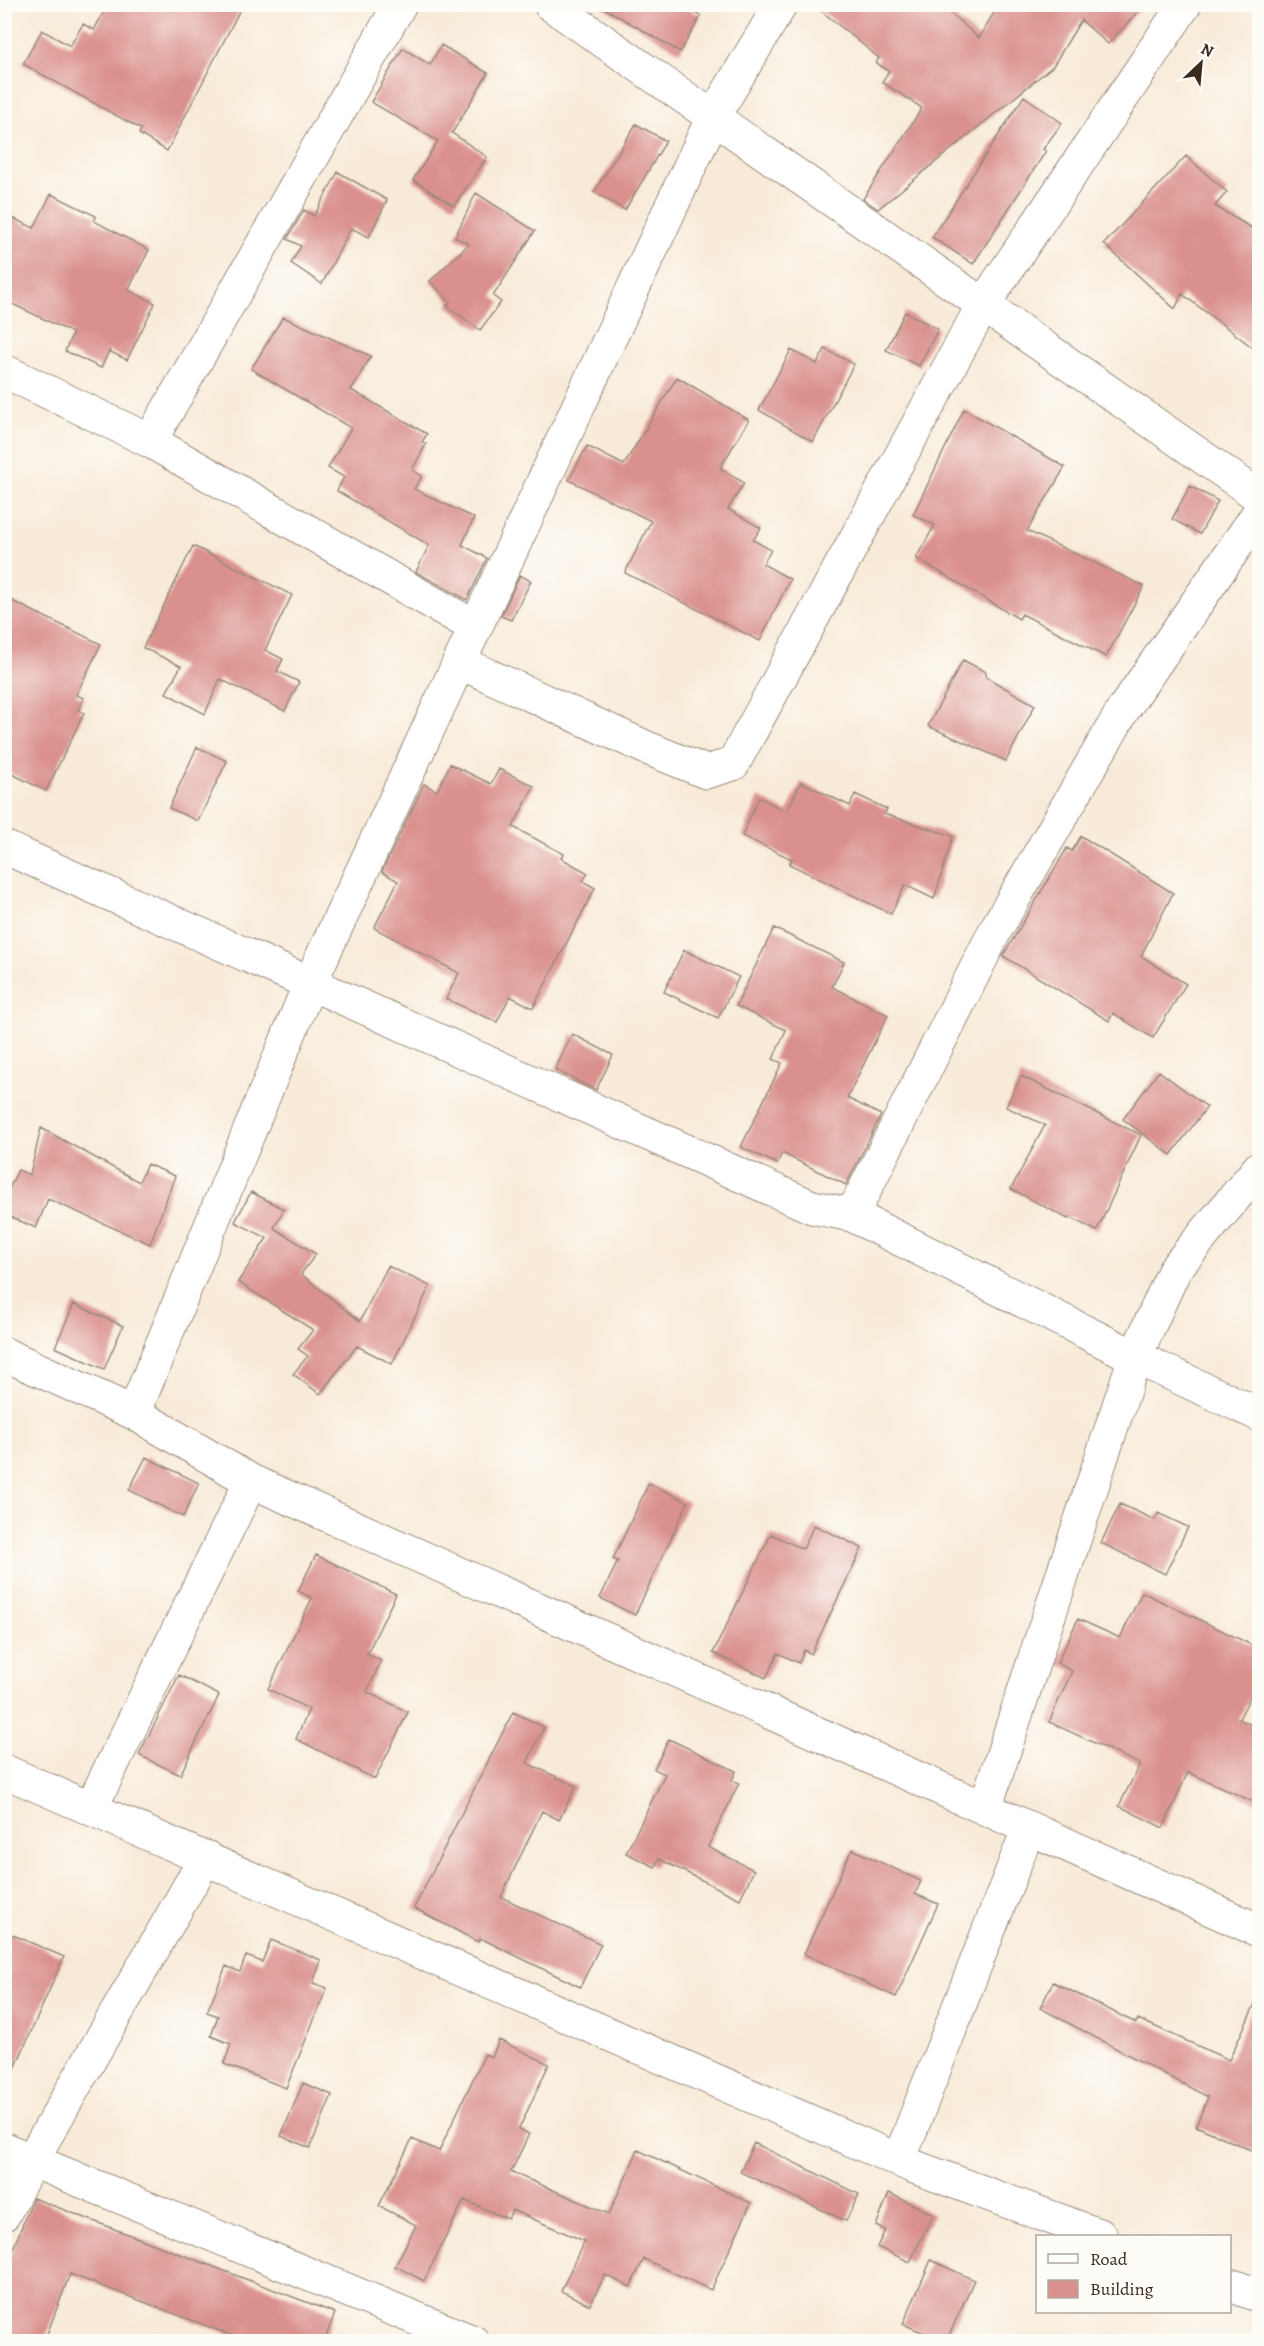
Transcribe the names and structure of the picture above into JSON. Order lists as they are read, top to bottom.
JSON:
{
  "legend": ["Road", "Building"],
  "north": "top right"
}
